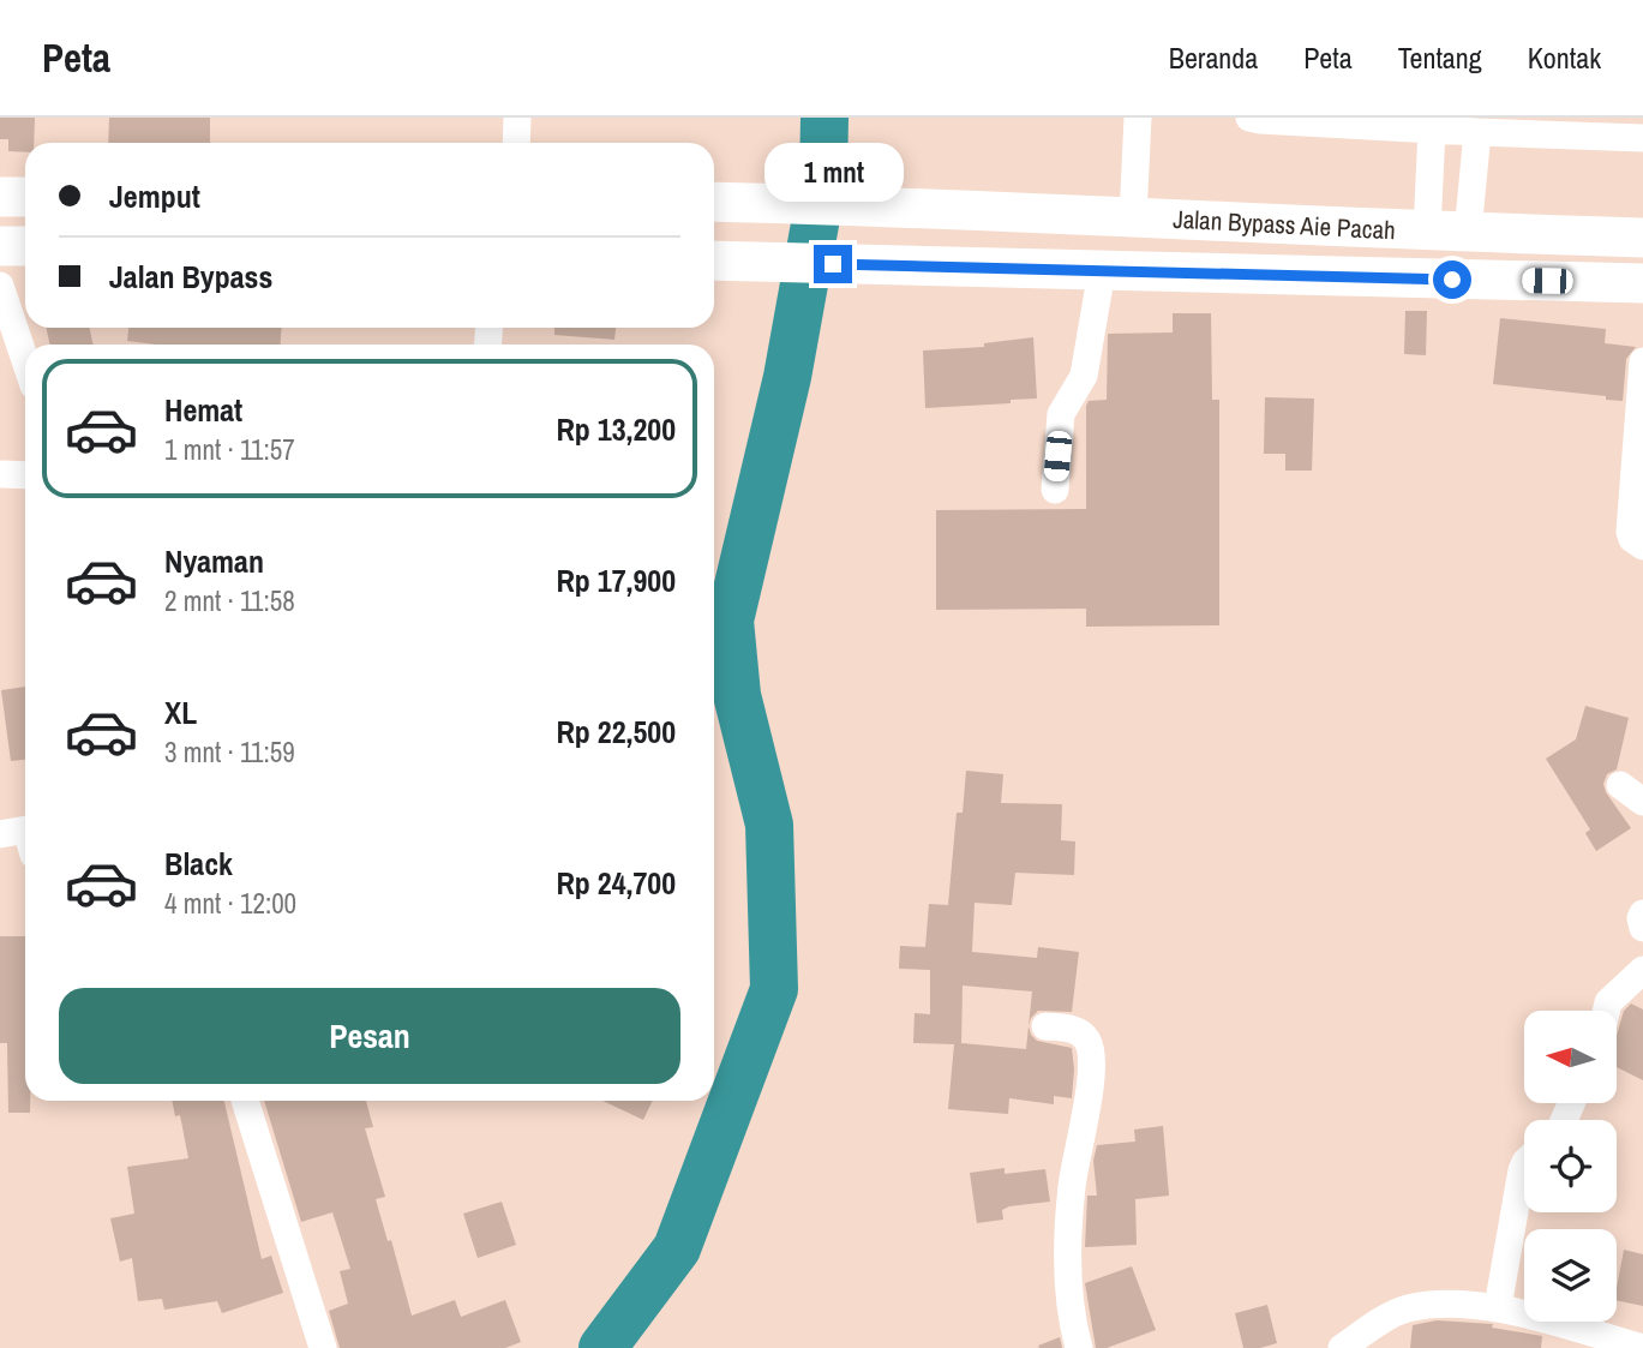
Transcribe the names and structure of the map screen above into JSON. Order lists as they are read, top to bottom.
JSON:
{
  "streets": {
    "highway": ["Jalan Bypass Aie Pacah"]
  },
  "north": "left",
  "page": {
    "header": "Peta",
    "nav": [
      "Beranda",
      "Peta",
      "Tentang",
      "Kontak"
    ],
    "bubble": "1 mnt",
    "banner": ["Jemput", "Jalan Bypass"],
    "list": [
      {
        "name": "Hemat",
        "note": "1 mnt · 11:57",
        "value": "Rp 13,200"
      },
      {
        "name": "Nyaman",
        "note": "2 mnt · 11:58",
        "value": "Rp 17,900"
      },
      {
        "name": "XL",
        "note": "3 mnt · 11:59",
        "value": "Rp 22,500"
      },
      {
        "name": "Black",
        "note": "4 mnt · 12:00",
        "value": "Rp 24,700"
      }
    ],
    "buttons": "Pesan"
  }
}
